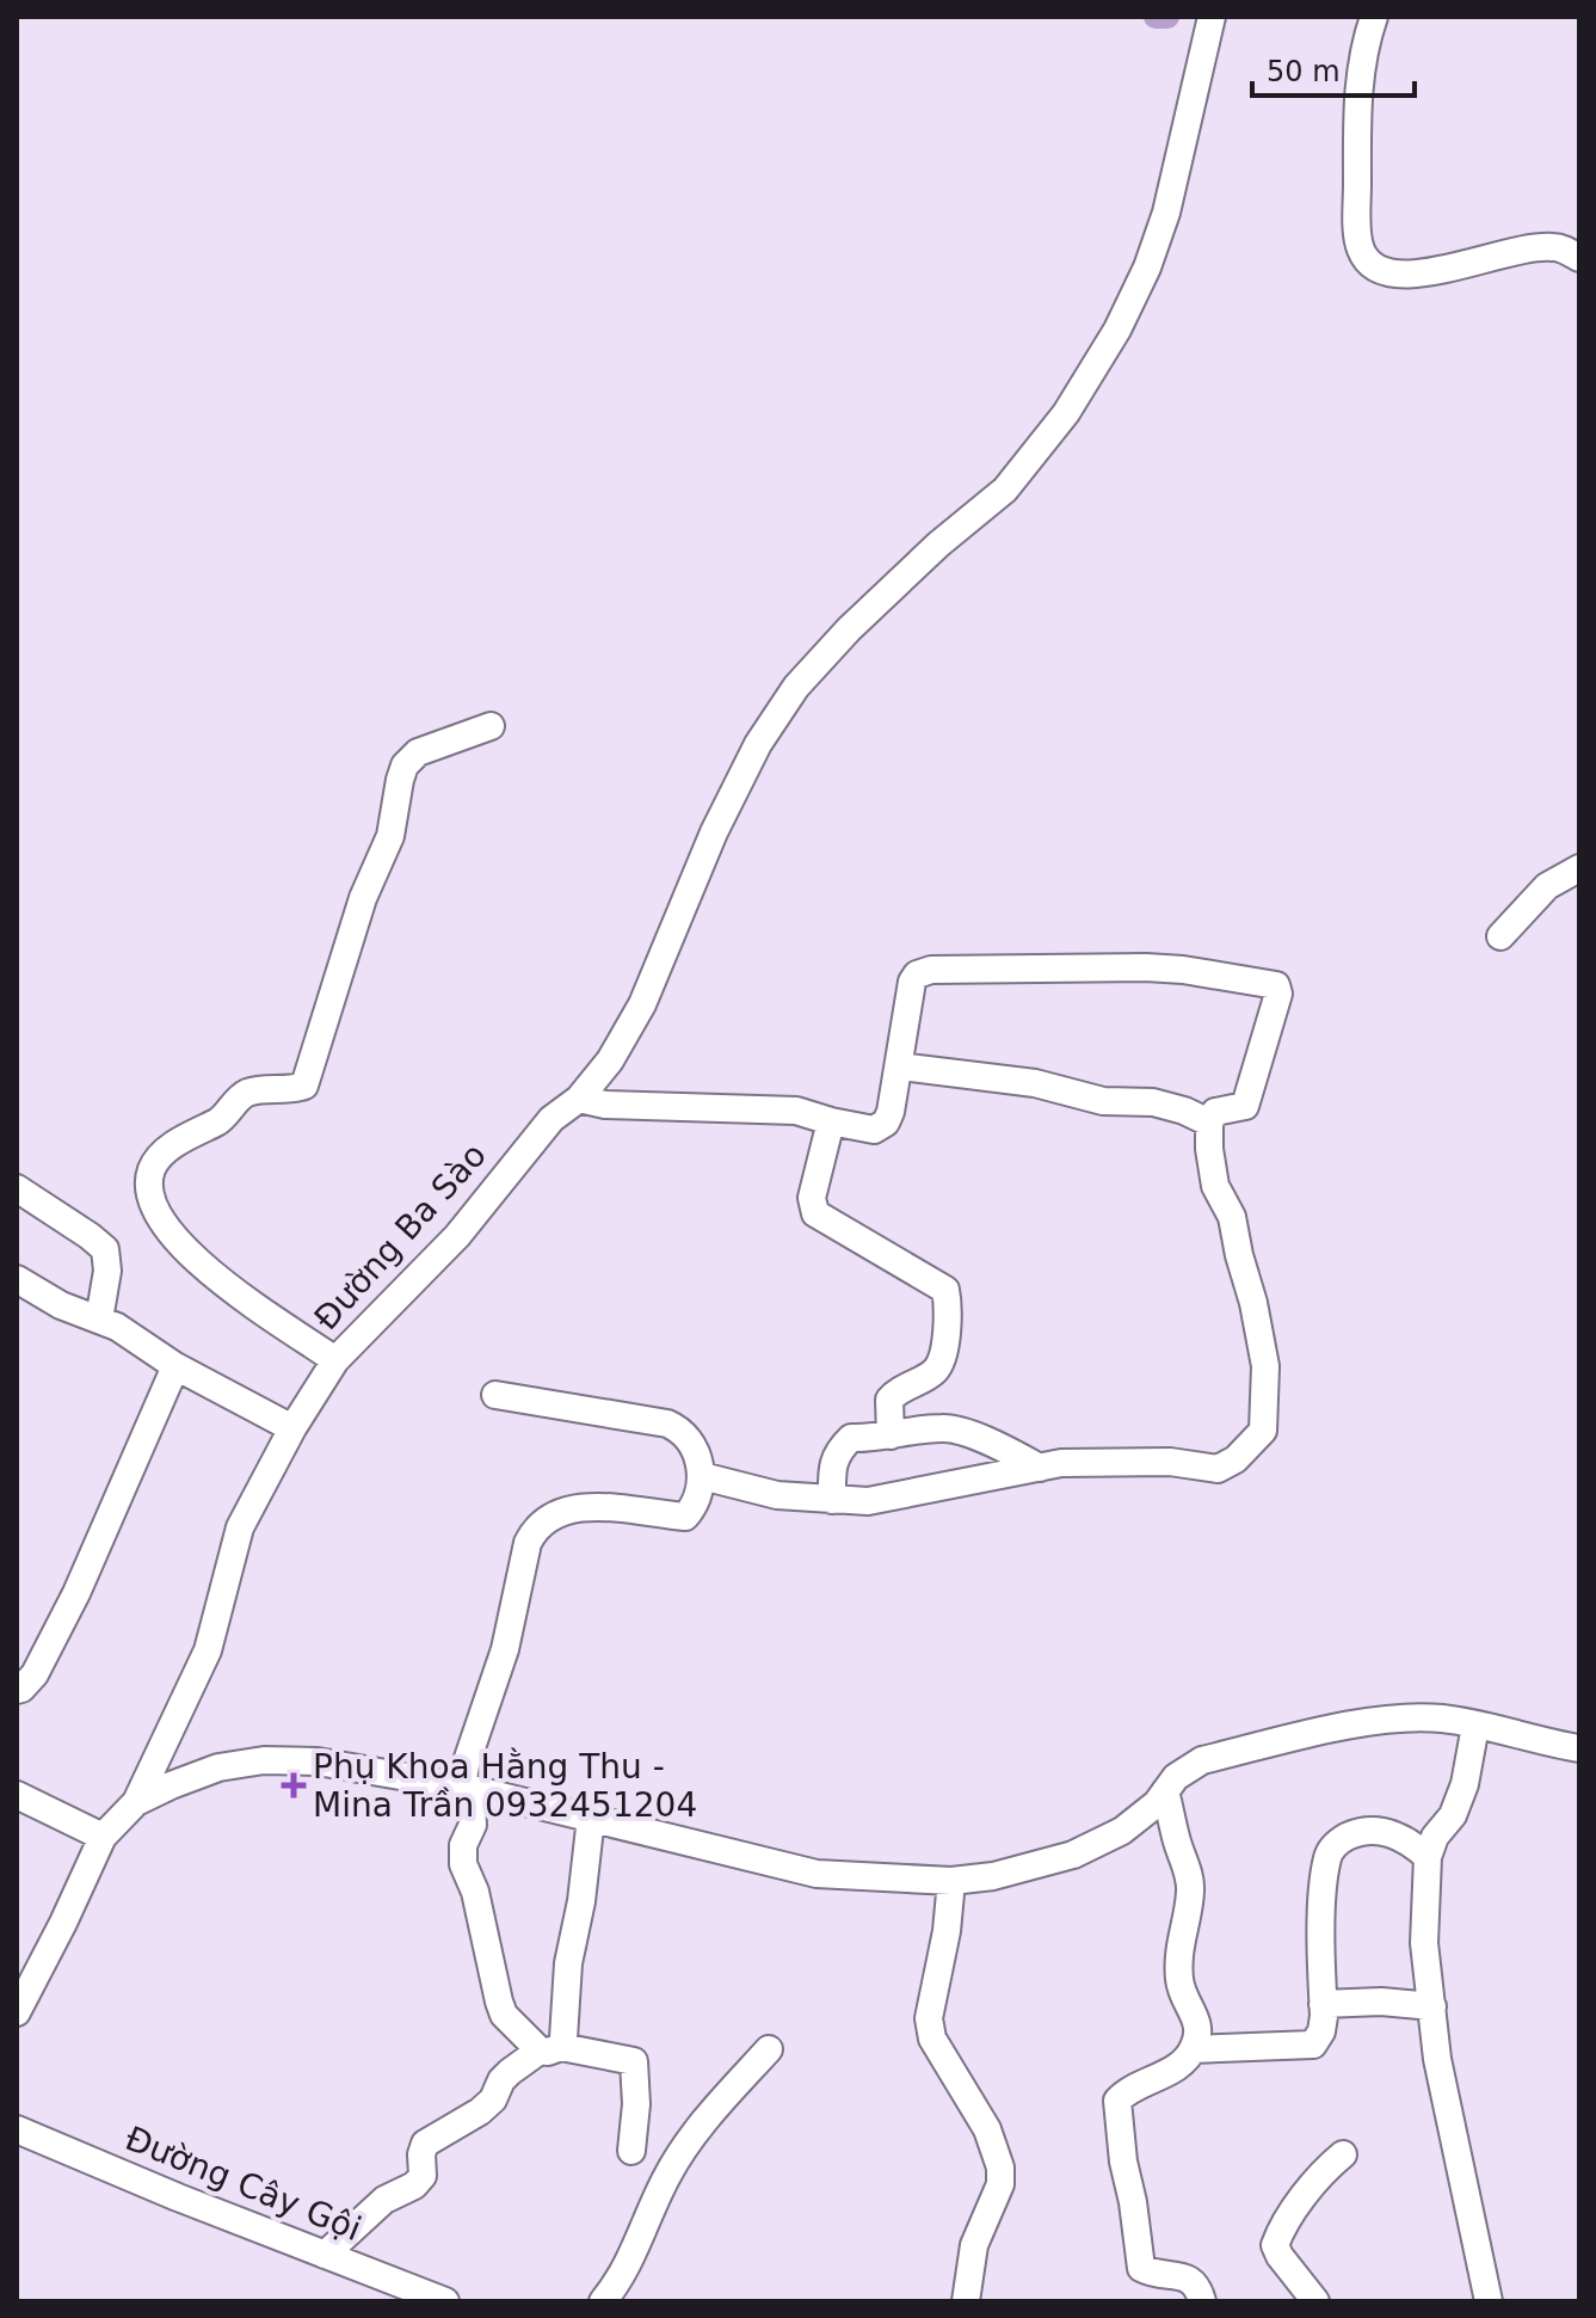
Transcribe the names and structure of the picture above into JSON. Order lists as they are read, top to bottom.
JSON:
{
  "streets": {
    "street": ["Đường Ba Sào", "Đường Cây Gội"]
  },
  "places": {
    "health": ["Phụ Khoa Hằng Thu - Mina Trần 0932451204"]
  },
  "scale_bar": "50 m"
}
